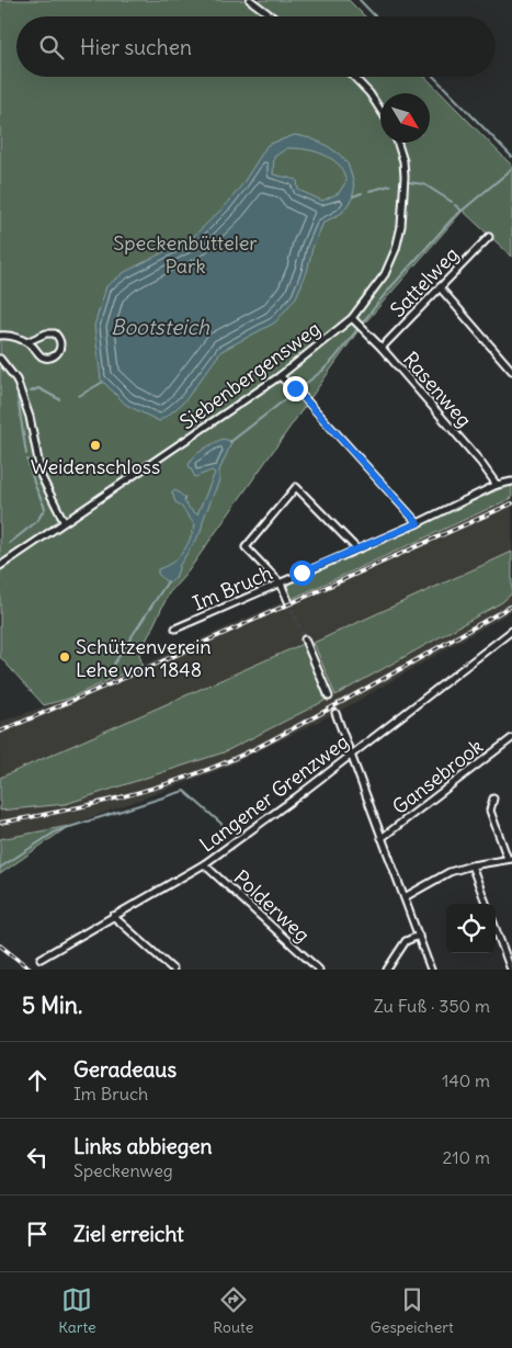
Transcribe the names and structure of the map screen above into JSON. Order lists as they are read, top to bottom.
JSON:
{
  "streets": {
    "street": [
      "Sattelweg",
      "Siebenbergensweg",
      "Rasenweg",
      "Im Bruch",
      "Gansebrook",
      "Langener Grenzweg",
      "Polderweg"
    ]
  },
  "crossings": [
    ["Sattelweg", "Rasenweg"],
    ["Siebenbergensweg", "Rasenweg"],
    ["Rasenweg", "Im Bruch"],
    ["Langener Grenzweg", "Polderweg"]
  ],
  "water": ["Bootsteich"],
  "parks": ["Speckenbütteler Park"],
  "places": ["Weidenschloss", "Schützenverein Lehe von 1848"],
  "north": "bottom right",
  "page": {
    "search": "Hier suchen",
    "heading": ["5 Min.", "Zu Fuß · 350 m"],
    "list": [
      ["Geradeaus", "Im Bruch", "140 m"],
      ["Links abbiegen", "Speckenweg", "210 m"],
      "Ziel erreicht"
    ],
    "nav": ["Karte", "Route", "Gespeichert"]
  }
}
